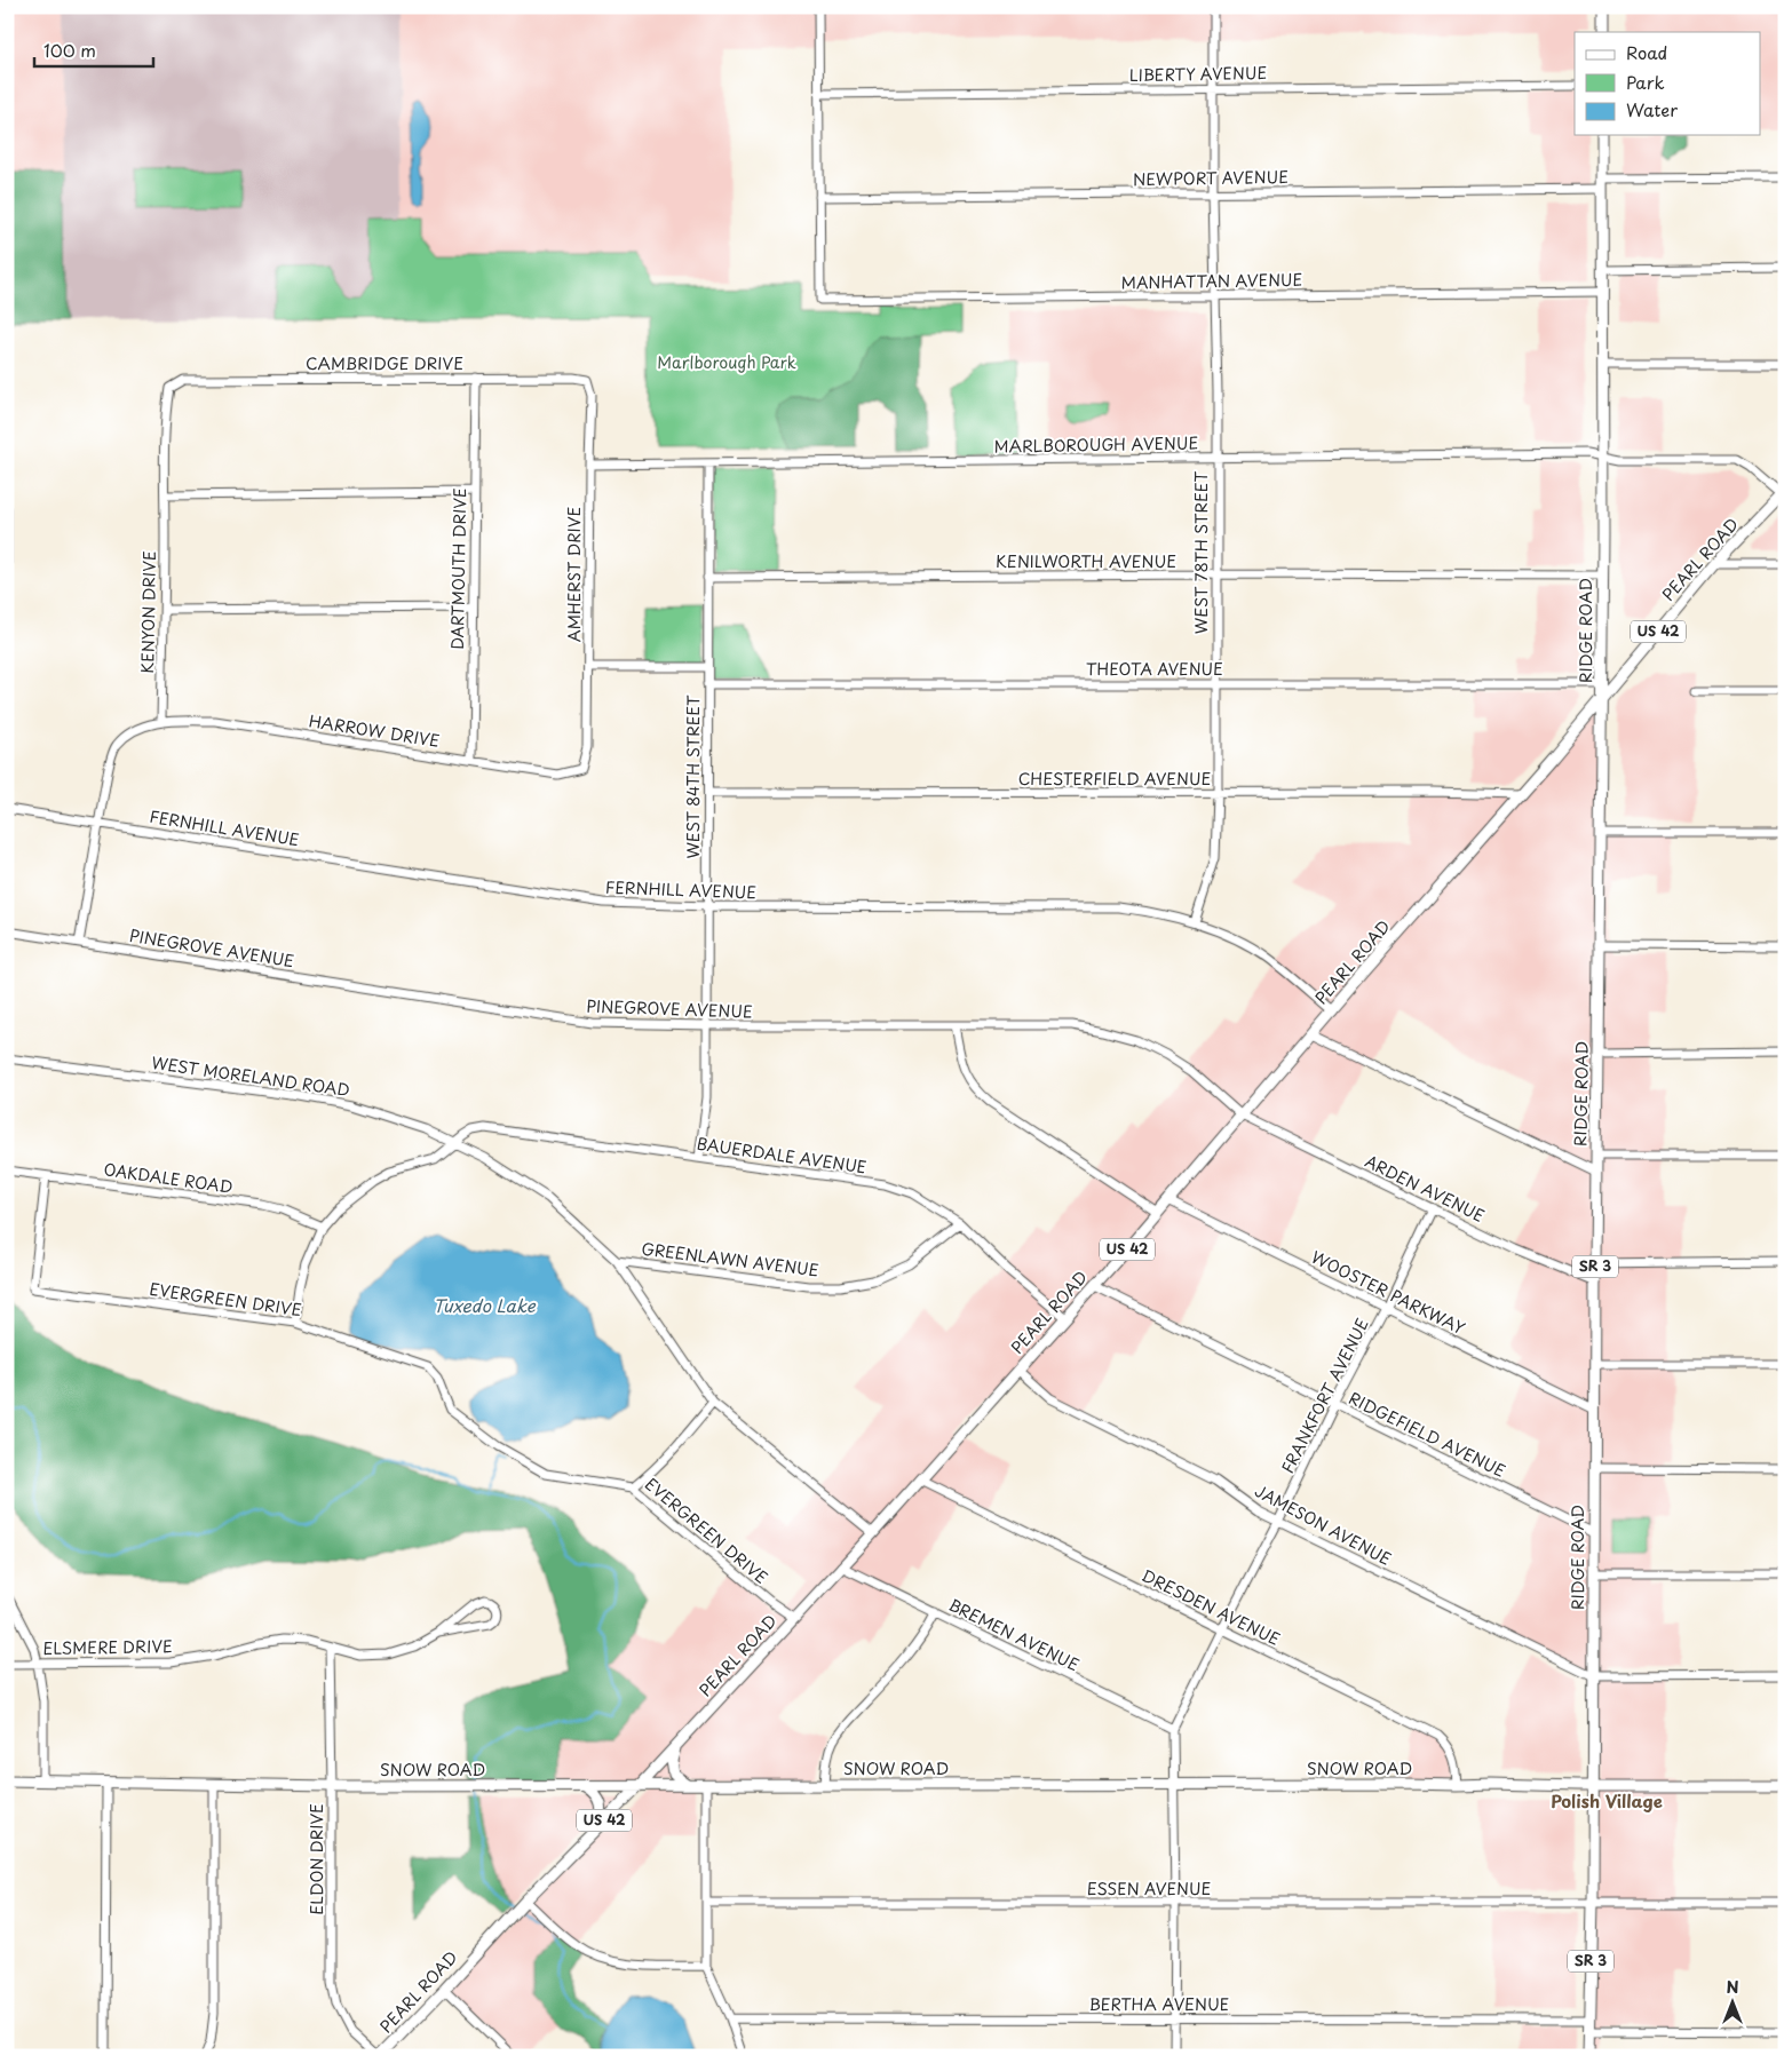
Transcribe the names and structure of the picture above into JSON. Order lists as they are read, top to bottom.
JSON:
{
  "streets": {
    "main road": [
      "PEARL ROAD",
      "RIDGE ROAD",
      "US 42",
      "SR 3",
      "SNOW ROAD"
    ],
    "street": [
      "LIBERTY AVENUE",
      "NEWPORT AVENUE",
      "MANHATTAN AVENUE",
      "CAMBRIDGE DRIVE",
      "MARLBOROUGH AVENUE",
      "WEST 78TH STREET",
      "KENILWORTH AVENUE",
      "DARTMOUTH DRIVE",
      "AMHERST DRIVE",
      "KENYON DRIVE",
      "THEOTA AVENUE",
      "HARROW DRIVE",
      "WEST 84TH STREET",
      "CHESTERFIELD AVENUE",
      "FERNHILL AVENUE",
      "PINEGROVE AVENUE",
      "WEST MORELAND ROAD",
      "BAUERDALE AVENUE",
      "OAKDALE ROAD",
      "ARDEN AVENUE",
      "GREENLAWN AVENUE",
      "WOOSTER PARKWAY",
      "EVERGREEN DRIVE",
      "FRANKFORT AVENUE",
      "RIDGEFIELD AVENUE",
      "JAMESON AVENUE",
      "DRESDEN AVENUE",
      "BREMEN AVENUE",
      "ELSMERE DRIVE",
      "ELDON DRIVE",
      "ESSEN AVENUE",
      "BERTHA AVENUE"
    ]
  },
  "crossings": [
    ["LIBERTY AVENUE", "WEST 78TH STREET"],
    ["NEWPORT AVENUE", "MANHATTAN AVENUE"],
    ["NEWPORT AVENUE", "WEST 78TH STREET"],
    ["NEWPORT AVENUE", "RIDGE ROAD"],
    ["MANHATTAN AVENUE", "WEST 78TH STREET"],
    ["MANHATTAN AVENUE", "RIDGE ROAD"],
    ["CAMBRIDGE DRIVE", "DARTMOUTH DRIVE"],
    ["CAMBRIDGE DRIVE", "AMHERST DRIVE"],
    ["CAMBRIDGE DRIVE", "KENYON DRIVE"],
    ["MARLBOROUGH AVENUE", "WEST 78TH STREET"],
    ["MARLBOROUGH AVENUE", "PEARL ROAD"],
    ["MARLBOROUGH AVENUE", "AMHERST DRIVE"],
    ["MARLBOROUGH AVENUE", "RIDGE ROAD"],
    ["MARLBOROUGH AVENUE", "WEST 84TH STREET"],
    ["WEST 78TH STREET", "KENILWORTH AVENUE"],
    ["WEST 78TH STREET", "THEOTA AVENUE"],
    ["WEST 78TH STREET", "CHESTERFIELD AVENUE"],
    ["WEST 78TH STREET", "FERNHILL AVENUE"],
    ["PEARL ROAD", "RIDGE ROAD"],
    ["PEARL ROAD", "CHESTERFIELD AVENUE"],
    ["PEARL ROAD", "FERNHILL AVENUE"],
    ["PEARL ROAD", "PINEGROVE AVENUE"],
    ["PEARL ROAD", "WEST MORELAND ROAD"],
    ["PEARL ROAD", "BAUERDALE AVENUE"],
    ["PEARL ROAD", "ARDEN AVENUE"],
    ["PEARL ROAD", "WOOSTER PARKWAY"],
    ["PEARL ROAD", "EVERGREEN DRIVE"],
    ["PEARL ROAD", "RIDGEFIELD AVENUE"],
    ["PEARL ROAD", "JAMESON AVENUE"],
    ["PEARL ROAD", "DRESDEN AVENUE"],
    ["PEARL ROAD", "BREMEN AVENUE"],
    ["PEARL ROAD", "SNOW ROAD"],
    ["PEARL ROAD", "ELDON DRIVE"],
    ["KENILWORTH AVENUE", "RIDGE ROAD"],
    ["KENILWORTH AVENUE", "WEST 84TH STREET"],
    ["DARTMOUTH DRIVE", "HARROW DRIVE"],
    ["AMHERST DRIVE", "HARROW DRIVE"],
    ["KENYON DRIVE", "HARROW DRIVE"],
    ["RIDGE ROAD", "THEOTA AVENUE"],
    ["RIDGE ROAD", "ARDEN AVENUE"],
    ["RIDGE ROAD", "WOOSTER PARKWAY"],
    ["RIDGE ROAD", "RIDGEFIELD AVENUE"],
    ["RIDGE ROAD", "JAMESON AVENUE"],
    ["RIDGE ROAD", "SNOW ROAD"],
    ["RIDGE ROAD", "ESSEN AVENUE"],
    ["RIDGE ROAD", "BERTHA AVENUE"],
    ["THEOTA AVENUE", "WEST 84TH STREET"],
    ["WEST 84TH STREET", "CHESTERFIELD AVENUE"],
    ["WEST 84TH STREET", "FERNHILL AVENUE"],
    ["WEST 84TH STREET", "PINEGROVE AVENUE"],
    ["WEST 84TH STREET", "BAUERDALE AVENUE"],
    ["PINEGROVE AVENUE", "ARDEN AVENUE"],
    ["WEST MORELAND ROAD", "BAUERDALE AVENUE"],
    ["WEST MORELAND ROAD", "GREENLAWN AVENUE"],
    ["BAUERDALE AVENUE", "OAKDALE ROAD"],
    ["BAUERDALE AVENUE", "GREENLAWN AVENUE"],
    ["OAKDALE ROAD", "EVERGREEN DRIVE"],
    ["ARDEN AVENUE", "FRANKFORT AVENUE"],
    ["WOOSTER PARKWAY", "FRANKFORT AVENUE"],
    ["FRANKFORT AVENUE", "RIDGEFIELD AVENUE"],
    ["FRANKFORT AVENUE", "JAMESON AVENUE"],
    ["FRANKFORT AVENUE", "DRESDEN AVENUE"],
    ["FRANKFORT AVENUE", "BREMEN AVENUE"],
    ["FRANKFORT AVENUE", "SNOW ROAD"],
    ["FRANKFORT AVENUE", "ESSEN AVENUE"],
    ["FRANKFORT AVENUE", "BERTHA AVENUE"],
    ["DRESDEN AVENUE", "SNOW ROAD"],
    ["ELSMERE DRIVE", "ELDON DRIVE"],
    ["SNOW ROAD", "ELDON DRIVE"]
  ],
  "districts": ["Polish Village"],
  "water": ["Tuxedo Lake"],
  "parks": ["Marlborough Park"],
  "legend": ["Road", "Park", "Water"],
  "scale_bar": "100 m",
  "north": "top"
}
